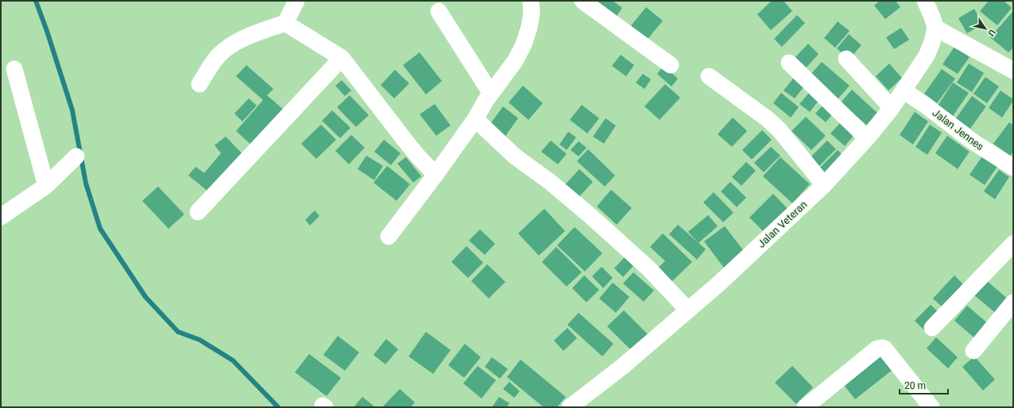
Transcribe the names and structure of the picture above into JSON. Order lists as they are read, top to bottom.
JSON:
{
  "streets": {
    "street": ["Jalan Jennes", "Jalan Veteran"]
  },
  "crossings": [
    ["Jalan Jennes", "Jalan Veteran"]
  ],
  "scale_bar": "20 m",
  "north": "bottom right"
}
